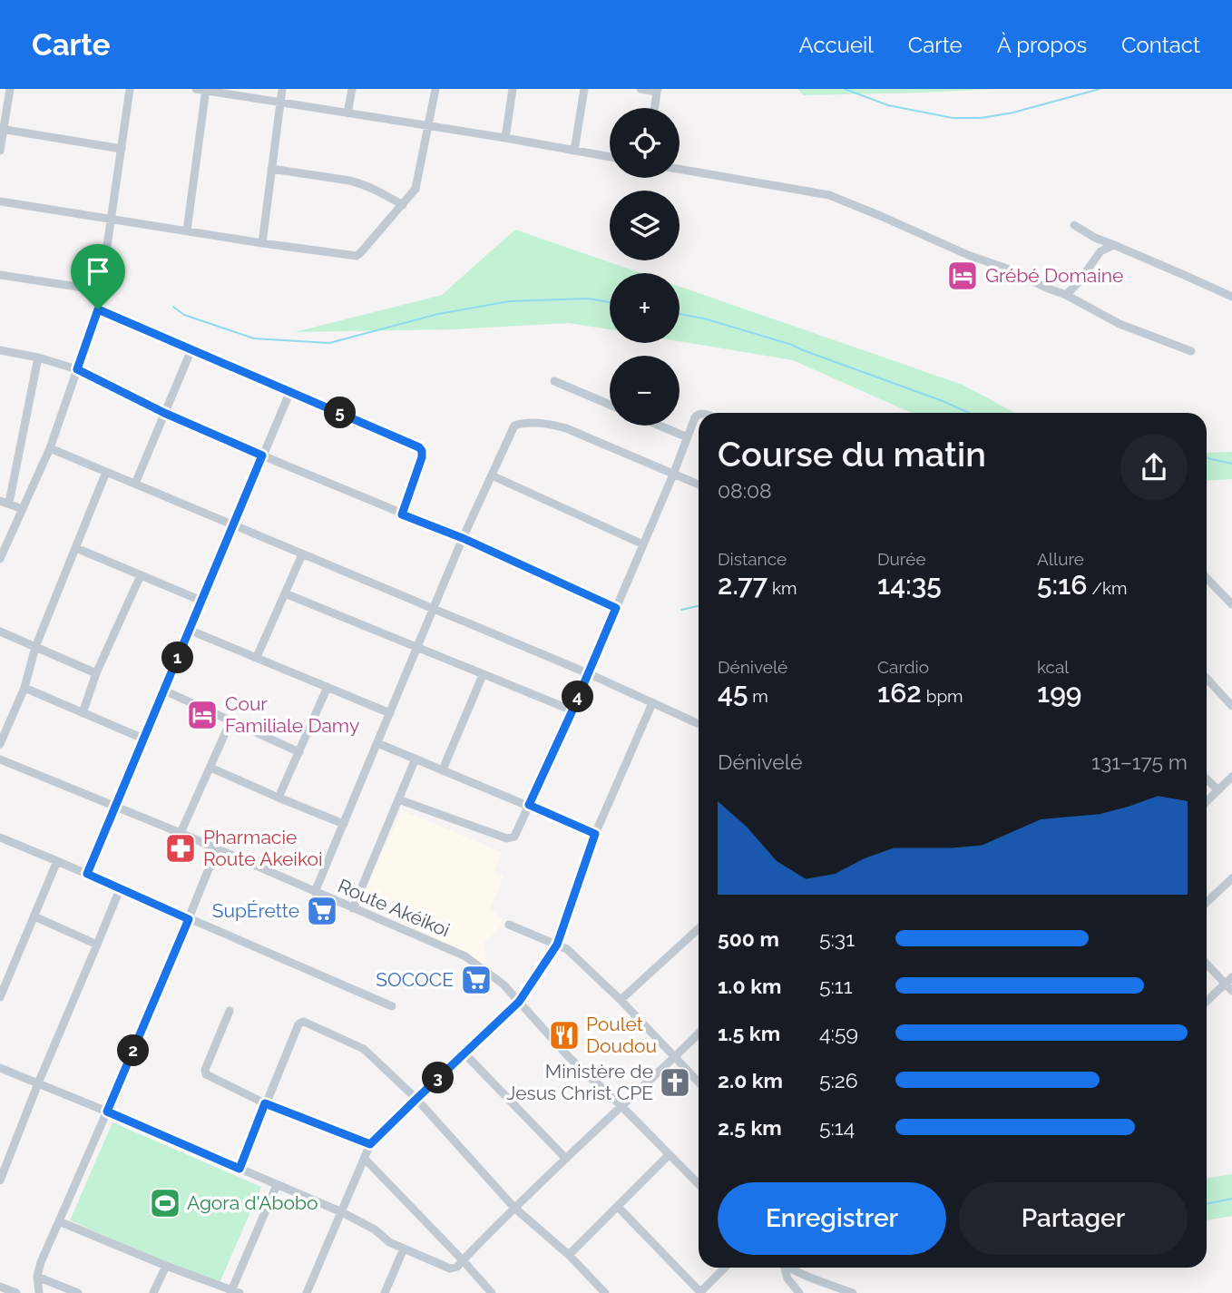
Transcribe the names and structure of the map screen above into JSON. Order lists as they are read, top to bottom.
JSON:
{
  "streets": {
    "street": ["Route Akéikoi"]
  },
  "places": {
    "hotel": ["Grébé Domaine", "Cour Familiale Damy"],
    "pharmacy": ["Pharmacie Route Akeikoi"],
    "supermarket": ["SupÉrette", "SOCOCE"],
    "restaurant": ["Poulet Doudou"],
    "church": ["Ministère de Jesus Christ CPE"],
    "sports": ["Agora d'Abobo"]
  },
  "page": {
    "header": "Carte",
    "nav": [
      "Accueil",
      "Carte",
      "À propos",
      "Contact"
    ],
    "map_buttons": ["+", "−"],
    "pins": [
      "5",
      "1",
      "4",
      "2",
      "3"
    ],
    "heading": ["Course du matin", "08:08"],
    "stats": [
      ["Distance", "2.77 km"],
      ["Durée", "14:35"],
      ["Allure", "5:16 /km"],
      ["Dénivelé", "45 m"],
      ["Cardio", "162 bpm"],
      ["kcal", "199"]
    ],
    "chart": ["Dénivelé", "131–175 m"],
    "list": [
      {
        "name": "500 m",
        "note": "5:31"
      },
      {
        "name": "1.0 km",
        "note": "5:11"
      },
      {
        "name": "1.5 km",
        "note": "4:59"
      },
      {
        "name": "2.0 km",
        "note": "5:26"
      },
      {
        "name": "2.5 km",
        "note": "5:14"
      }
    ],
    "buttons": ["Enregistrer", "Partager"]
  }
}
